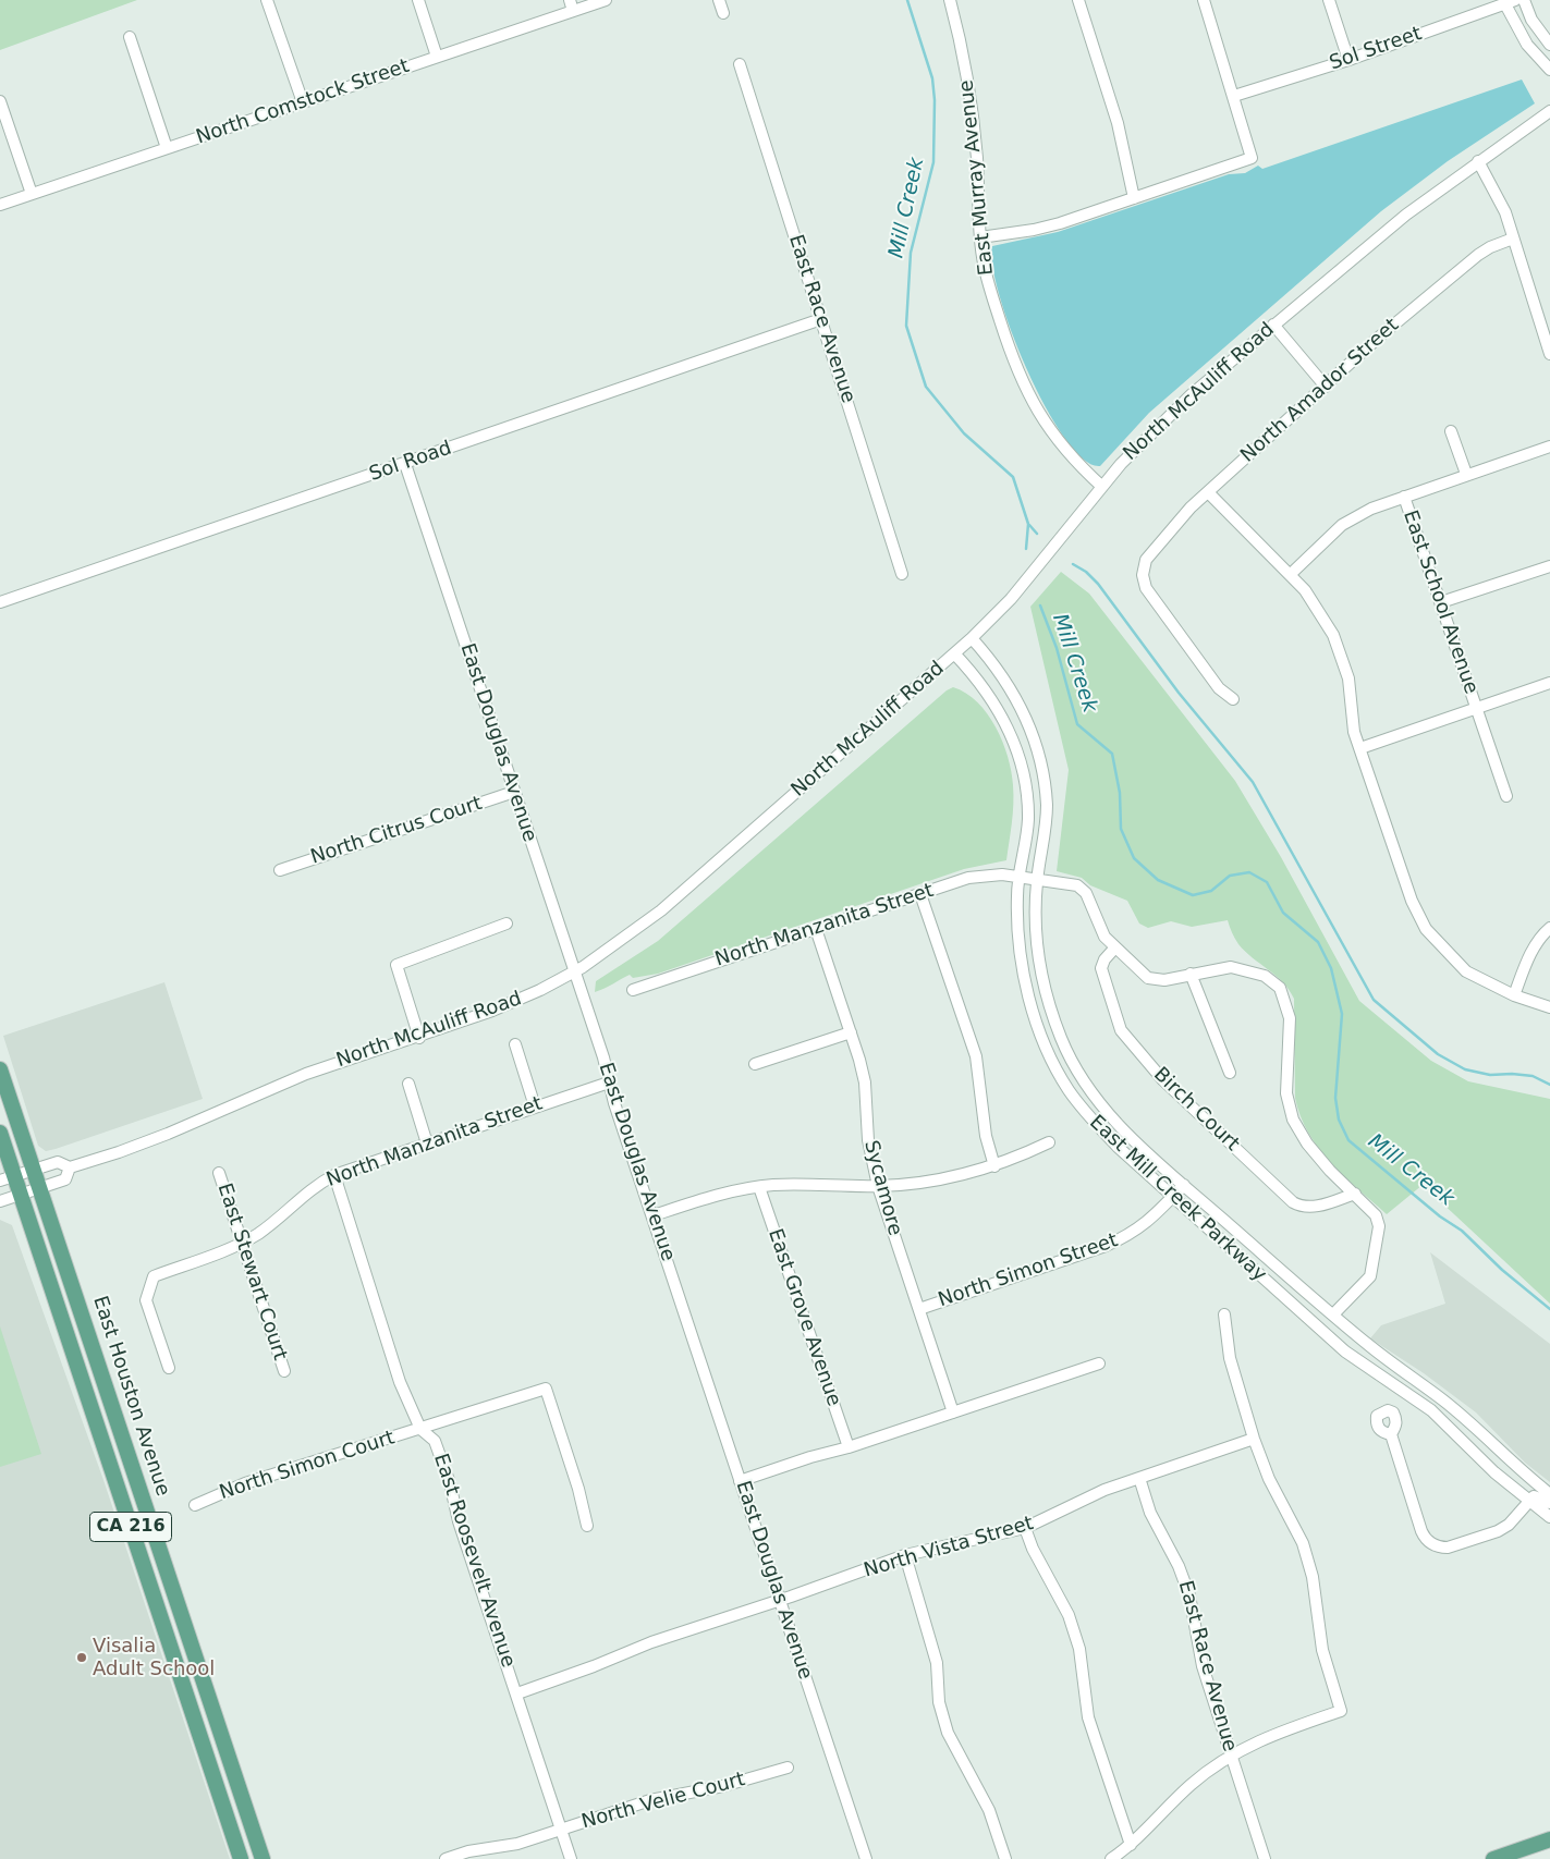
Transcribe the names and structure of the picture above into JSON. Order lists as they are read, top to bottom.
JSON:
{
  "streets": {
    "main road": ["East Houston Avenue", "CA 216"],
    "street": [
      "Sol Street",
      "North Comstock Street",
      "East Murray Avenue",
      "East Race Avenue",
      "North Amador Street",
      "North McAuliff Road",
      "Sol Road",
      "East School Avenue",
      "East Douglas Avenue",
      "North Citrus Court",
      "North Manzanita Street",
      "Birch Court",
      "Sycamore",
      "East Mill Creek Parkway",
      "North Simon Street",
      "East Stewart Court",
      "East Grove Avenue",
      "North Simon Court",
      "North Vista Street",
      "East Roosevelt Avenue",
      "North Velie Court"
    ]
  },
  "crossings": [
    ["East Murray Avenue", "North McAuliff Road"],
    ["East Race Avenue", "Sol Road"],
    ["East Race Avenue", "North Vista Street"],
    ["North McAuliff Road", "East Douglas Avenue"],
    ["North McAuliff Road", "East Mill Creek Parkway"],
    ["North McAuliff Road", "East Houston Avenue"],
    ["North McAuliff Road", "CA 216"],
    ["Sol Road", "East Douglas Avenue"],
    ["East Douglas Avenue", "North Citrus Court"],
    ["East Douglas Avenue", "North Manzanita Street"],
    ["East Douglas Avenue", "North Vista Street"],
    ["North Manzanita Street", "Birch Court"],
    ["North Manzanita Street", "Sycamore"],
    ["North Manzanita Street", "East Mill Creek Parkway"],
    ["North Manzanita Street", "East Stewart Court"],
    ["North Manzanita Street", "East Roosevelt Avenue"],
    ["Sycamore", "North Simon Street"],
    ["East Mill Creek Parkway", "North Simon Street"],
    ["North Simon Court", "East Roosevelt Avenue"],
    ["North Vista Street", "East Roosevelt Avenue"],
    ["East Roosevelt Avenue", "North Velie Court"]
  ],
  "water": ["Mill Creek"],
  "places": ["Visalia Adult School"]
}
